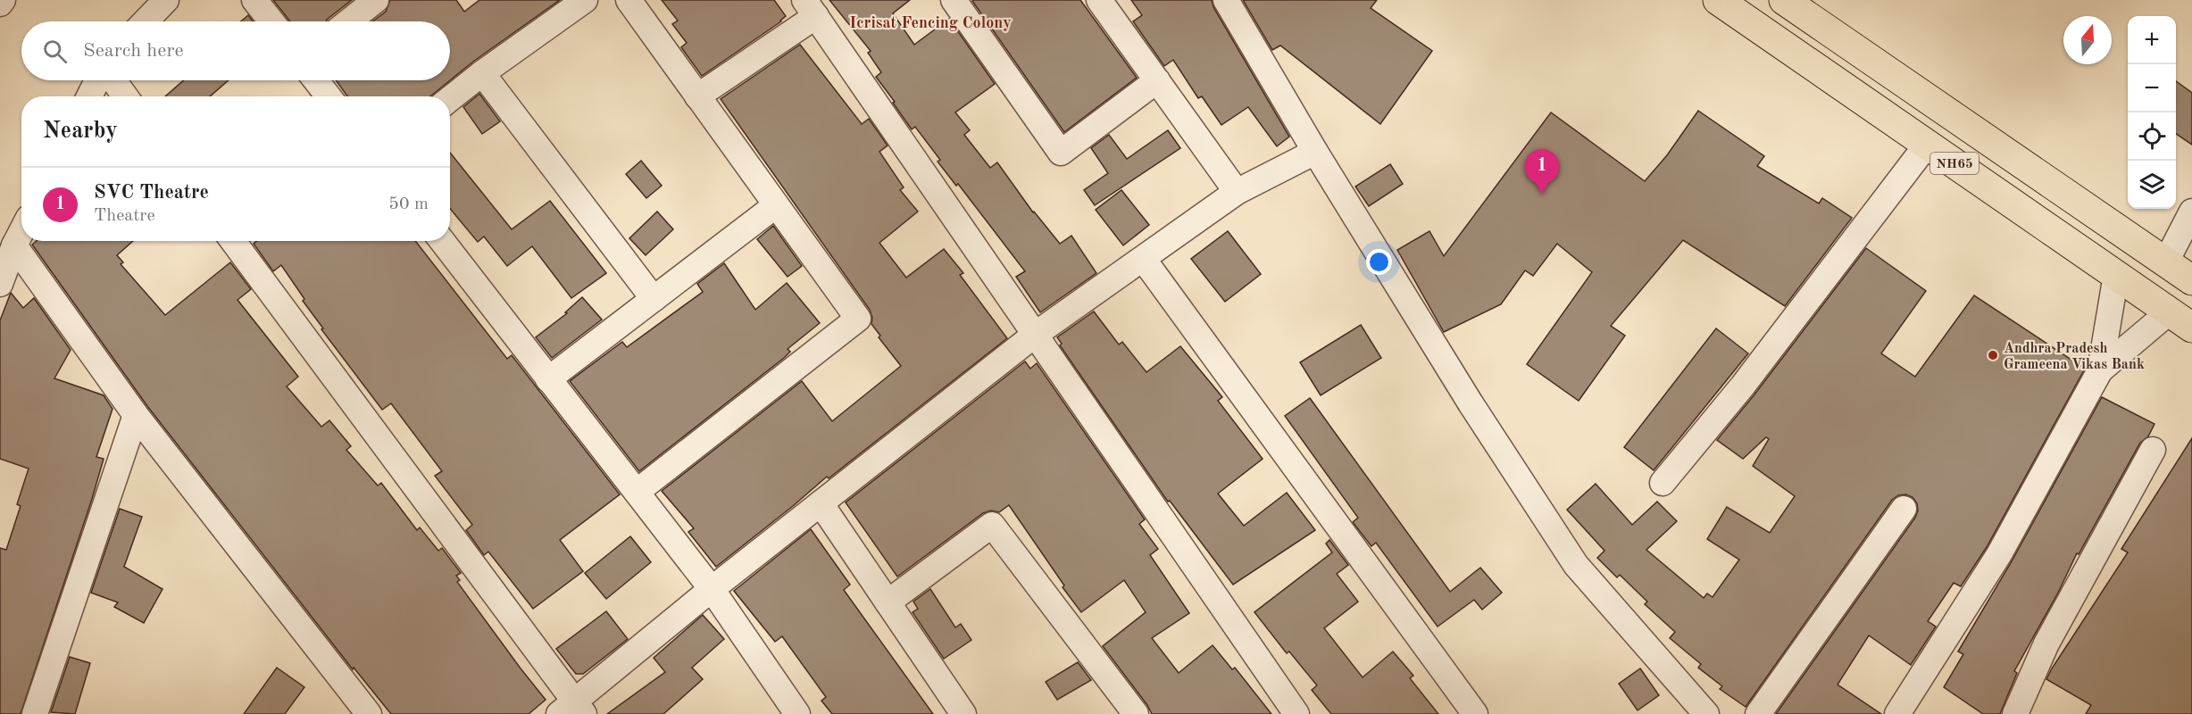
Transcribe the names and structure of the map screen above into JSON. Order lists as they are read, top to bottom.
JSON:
{
  "streets": {
    "highway": ["NH65"]
  },
  "districts": ["Icrisat Fencing Colony"],
  "places": ["Andhra Pradesh Grameena Vikas Bank"],
  "north": "top",
  "page": {
    "map_buttons": ["+", "−"],
    "search": "Search here",
    "heading": "Nearby",
    "pins": "1",
    "list": [
      {
        "mark": "1",
        "name": "SVC Theatre",
        "note": "Theatre",
        "value": "50 m"
      }
    ]
  }
}
